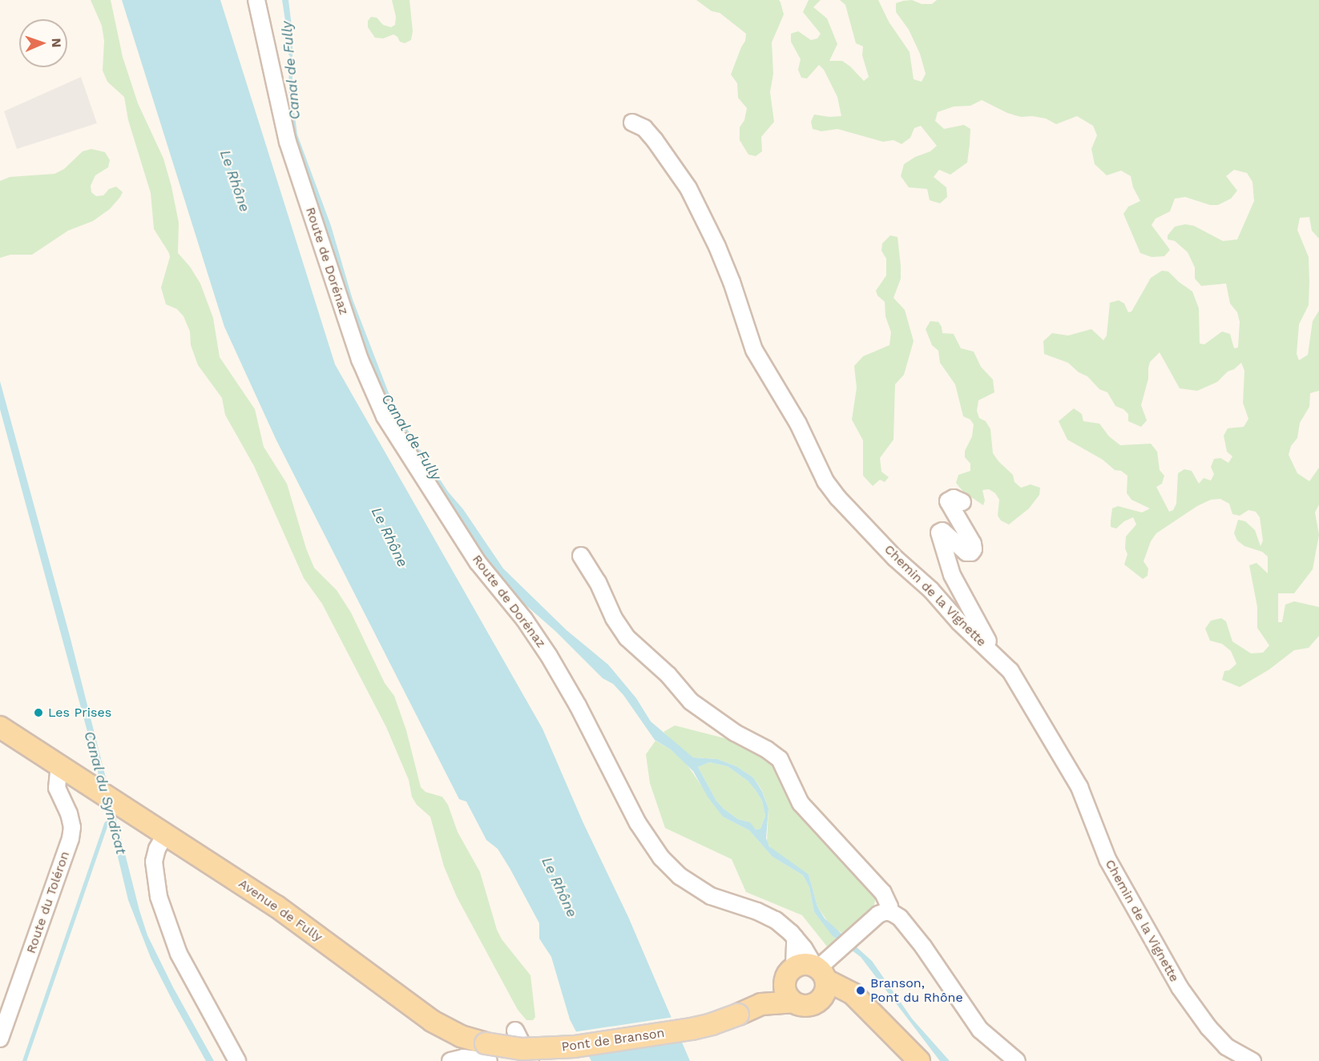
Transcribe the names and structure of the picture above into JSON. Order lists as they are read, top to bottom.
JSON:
{
  "streets": {
    "main road": ["Avenue de Fully", "Pont de Branson"],
    "street": ["Route de Dorénaz", "Chemin de la Vignette", "Route du Toléron"]
  },
  "crossings": [
    ["Route du Toléron", "Avenue de Fully"],
    ["Avenue de Fully", "Pont de Branson"]
  ],
  "water": ["Canal de Fully", "Le Rhône", "Canal du Syndicat"],
  "places": ["Les Prises", "Branson, Pont du Rhône"],
  "north": "right"
}
